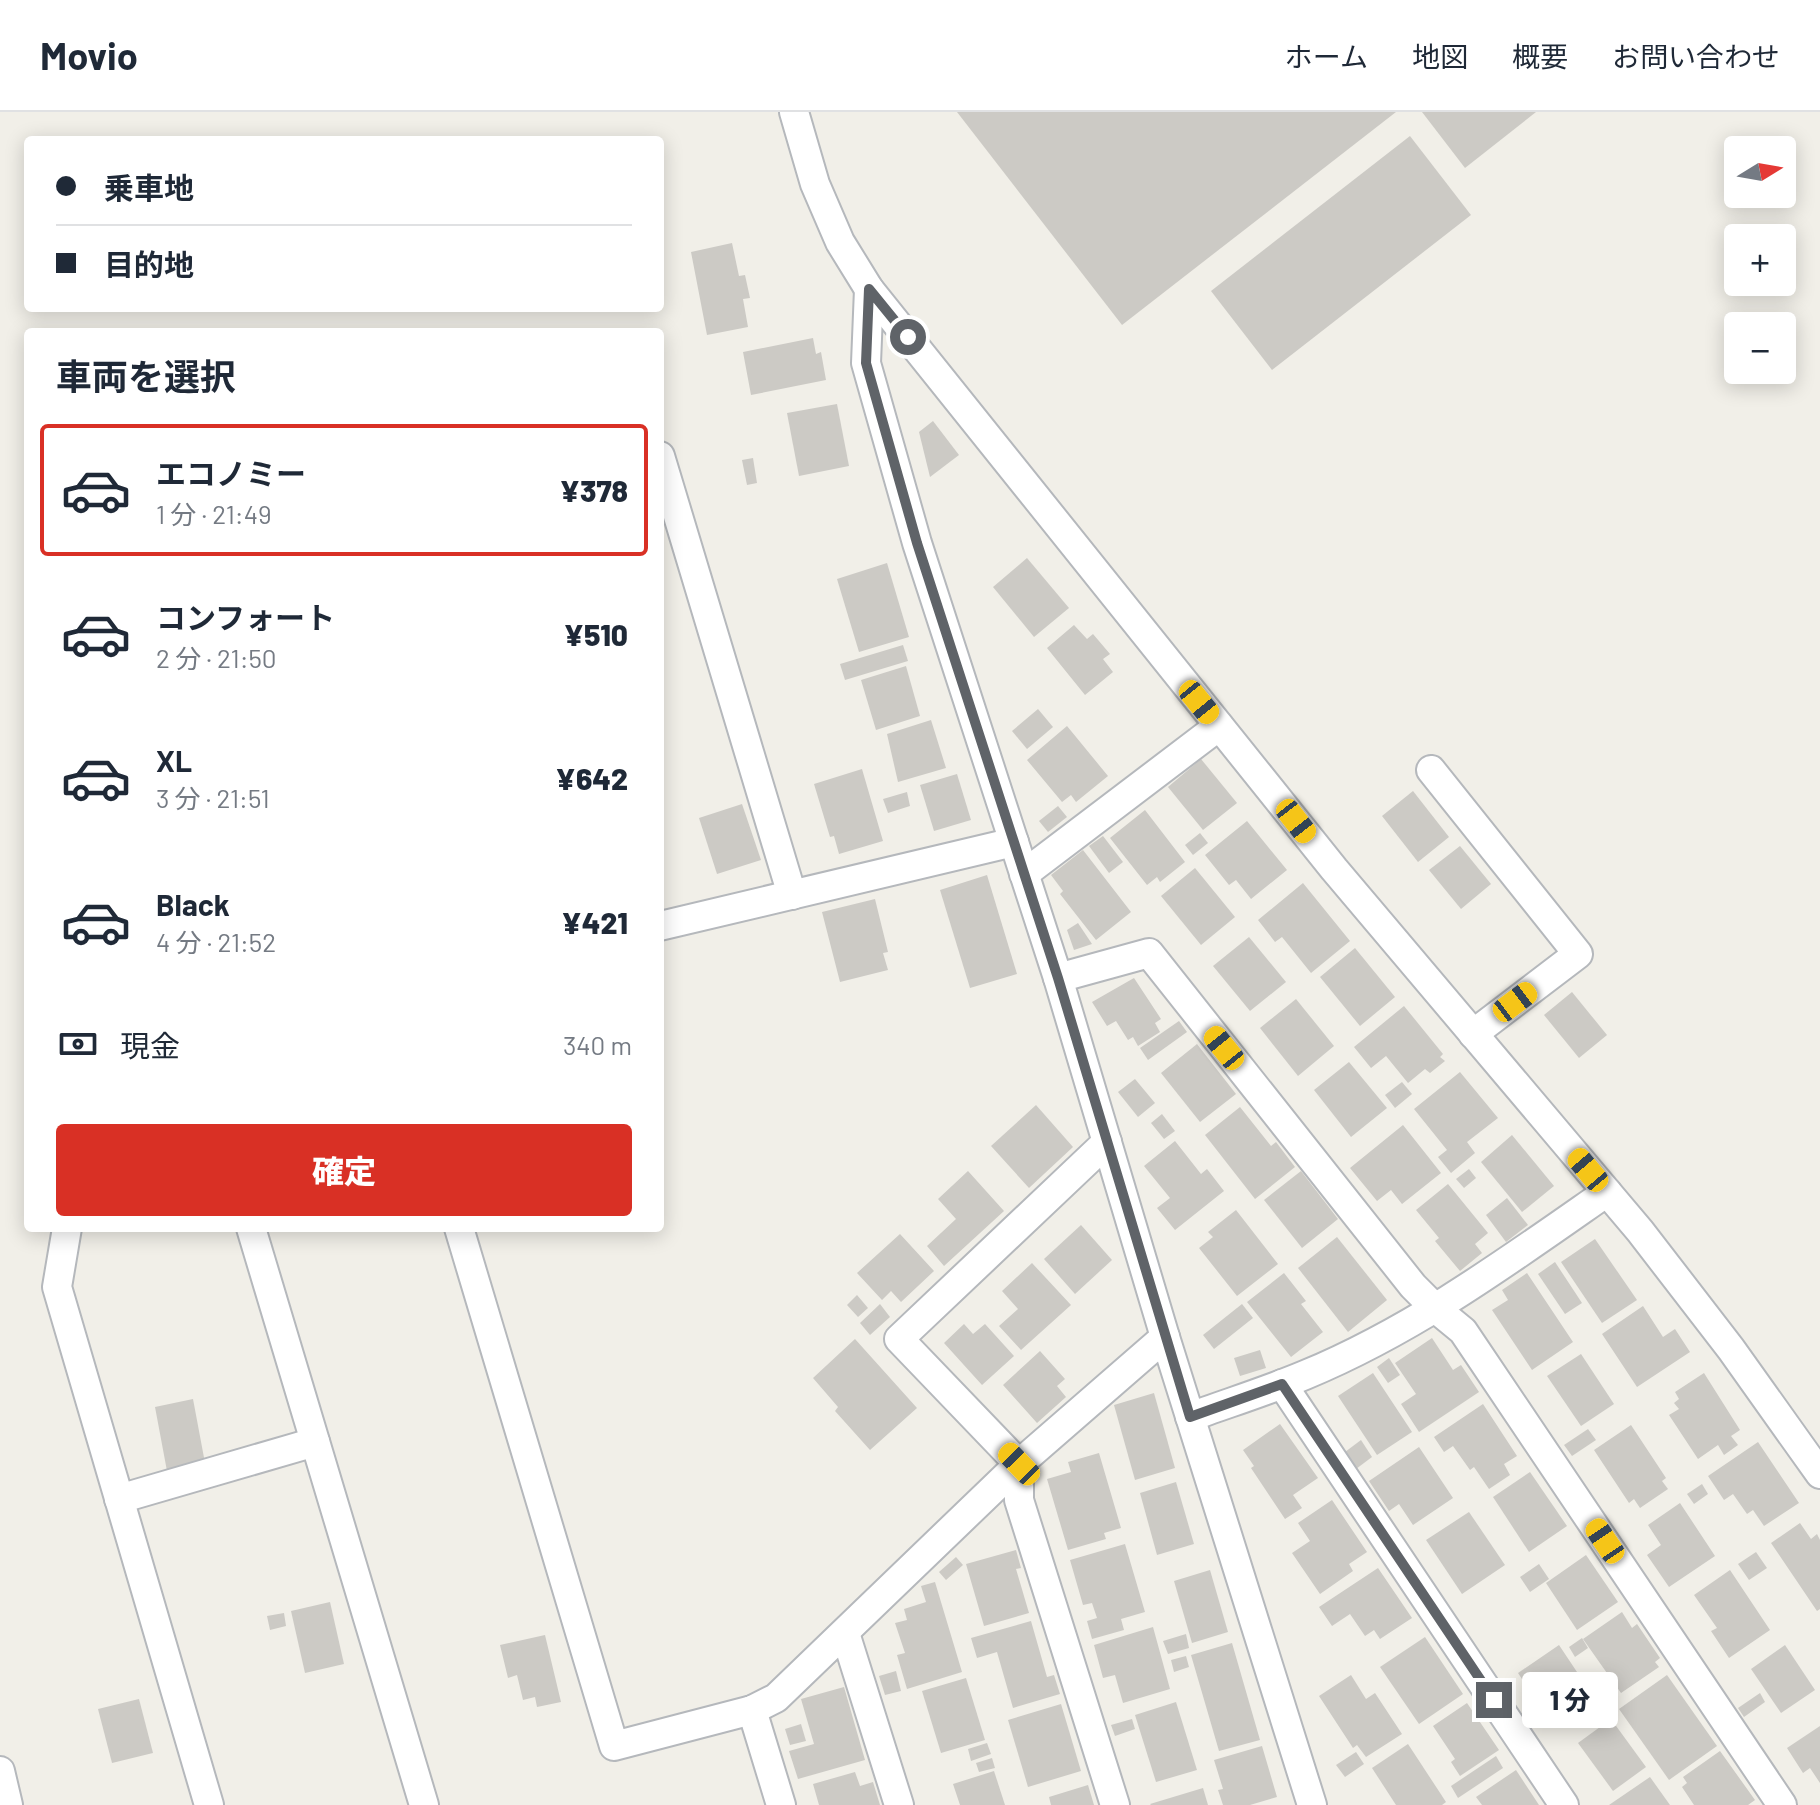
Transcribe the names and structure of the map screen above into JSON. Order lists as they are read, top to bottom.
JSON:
{
  "north": "right",
  "page": {
    "header": "Movio",
    "nav": [
      "ホーム",
      "地図",
      "概要",
      "お問い合わせ"
    ],
    "map_buttons": ["+", "−"],
    "banner": ["乗車地", "目的地"],
    "heading": "車両を選択",
    "list": [
      {
        "name": "エコノミー",
        "note": "1 分 · 21:49",
        "value": "¥378"
      },
      {
        "name": "コンフォート",
        "note": "2 分 · 21:50",
        "value": "¥510"
      },
      {
        "name": "XL",
        "note": "3 分 · 21:51",
        "value": "¥642"
      },
      {
        "name": "Black",
        "note": "4 分 · 21:52",
        "value": "¥421"
      }
    ],
    "pay": ["現金", "340 m"],
    "buttons": "確定",
    "bubble": "1 分"
  }
}
